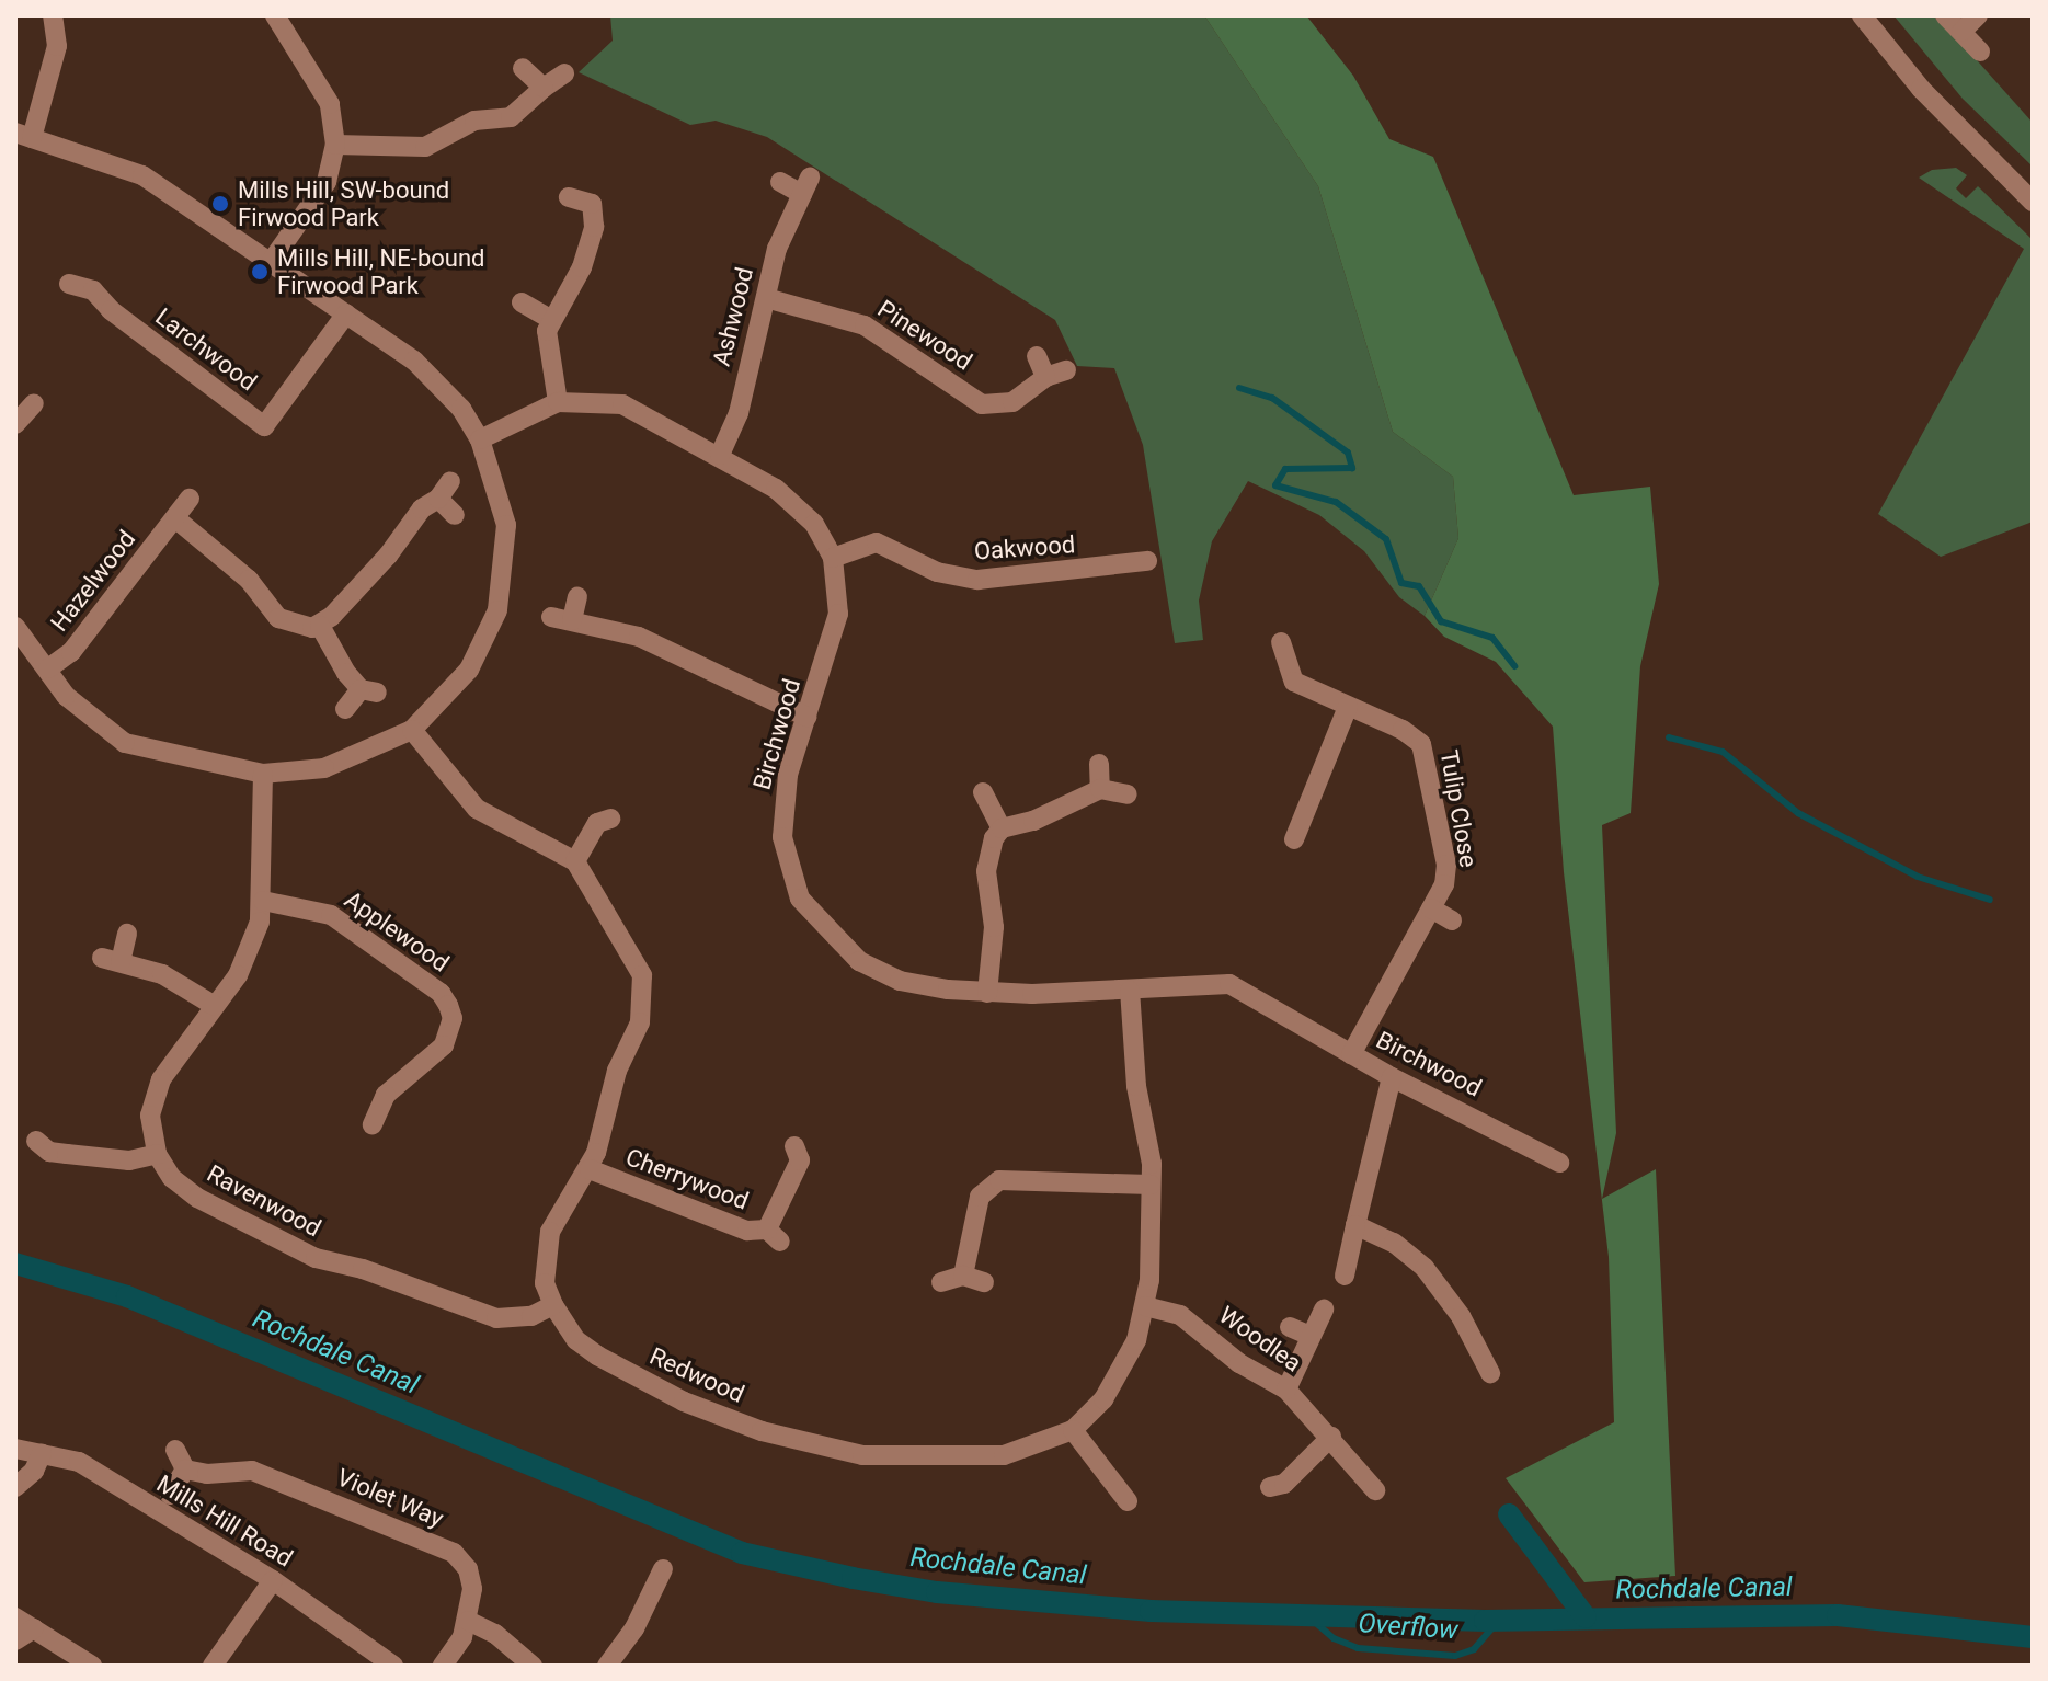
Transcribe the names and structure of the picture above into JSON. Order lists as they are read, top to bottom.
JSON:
{
  "streets": {
    "street": [
      "Ashwood",
      "Pinewood",
      "Larchwood",
      "Oakwood",
      "Hazelwood",
      "Birchwood",
      "Tulip Close",
      "Applewood",
      "Cherrywood",
      "Ravenwood",
      "Woodlea",
      "Redwood",
      "Violet Way",
      "Mills Hill Road"
    ]
  },
  "crossings": [
    ["Ashwood", "Pinewood"],
    ["Ashwood", "Birchwood"],
    ["Oakwood", "Birchwood"],
    ["Birchwood", "Tulip Close"],
    ["Birchwood", "Redwood"],
    ["Cherrywood", "Redwood"],
    ["Ravenwood", "Redwood"],
    ["Woodlea", "Redwood"]
  ],
  "water": ["Rochdale Canal", "Overflow"],
  "places": ["Mills Hill, SW-bound Firwood Park", "Mills Hill, NE-bound Firwood Park"]
}
